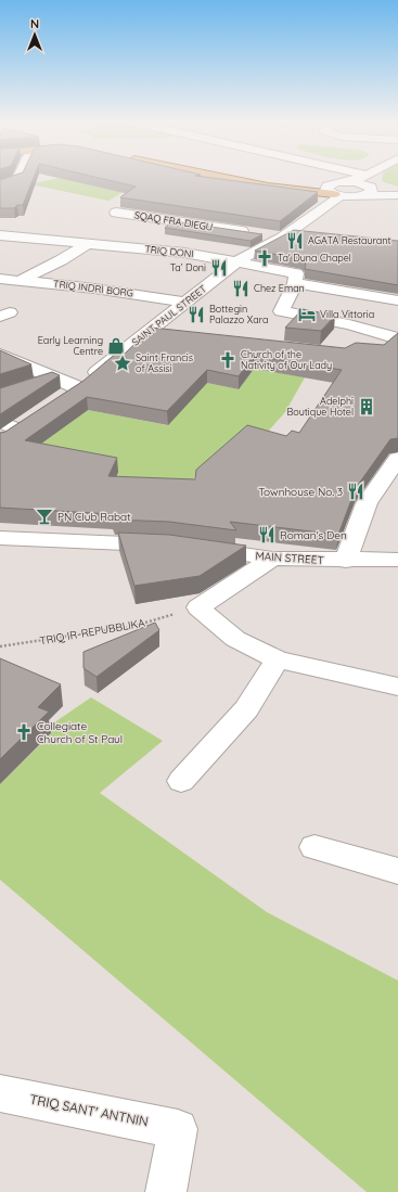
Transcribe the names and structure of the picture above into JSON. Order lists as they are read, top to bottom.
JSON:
{
  "streets": {
    "street": [
      "SQAQ FRA DIEGU",
      "TRIQ DONI",
      "TRIQ INDRÌ BORG",
      "SAINT PAUL STREET",
      "MAIN STREET",
      "TRIQ SANT' ANTNIN"
    ],
    "path": ["TRIQ IR-REPUBBLIKA"]
  },
  "crossings": [
    ["SQAQ FRA DIEGU", "SAINT PAUL STREET"],
    ["TRIQ DONI", "SAINT PAUL STREET"],
    ["TRIQ INDRÌ BORG", "SAINT PAUL STREET"]
  ],
  "places": {
    "restaurant": [
      "AGATA Restaurant",
      "Ta’ Doni",
      "Chez Eman",
      "Bottegin Palazzo Xara",
      "Townhouse No. 3",
      "Roman's Den"
    ],
    "church": ["Ta' Duna Chapel", "Church of the Nativity of Our Lady", "Collegiate Church of St Paul"],
    "hotel": ["Villa Vittoria"],
    "shop": ["Early Learning Centre"],
    "place": ["Saint Francis of Assisi"],
    "building": ["Adelphi Boutique Hotel"],
    "bar": ["PN Club Rabat"]
  },
  "north": "top"
}
